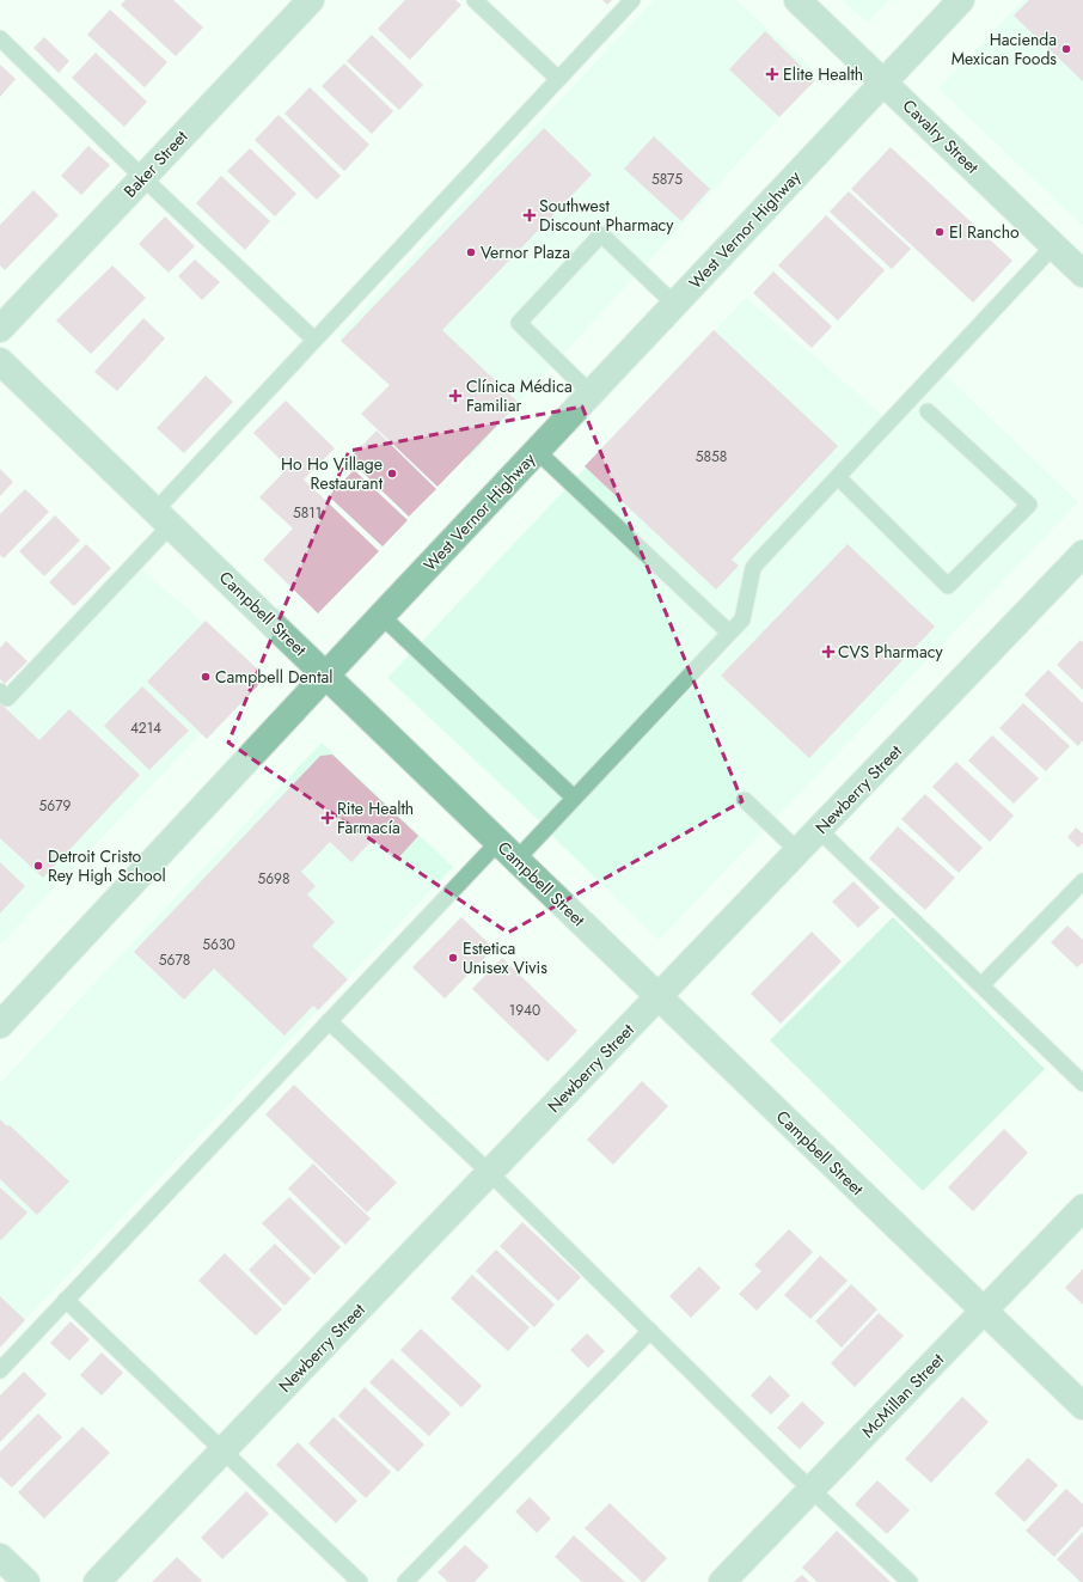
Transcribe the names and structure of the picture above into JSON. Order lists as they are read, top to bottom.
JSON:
{
  "streets": {
    "street": [
      "Cavalry Street",
      "Baker Street",
      "West Vernor Highway",
      "Campbell Street",
      "Newberry Street",
      "McMillan Street"
    ]
  },
  "crossings": [
    ["Cavalry Street", "West Vernor Highway"],
    ["West Vernor Highway", "Campbell Street"],
    ["Campbell Street", "Newberry Street"],
    ["Campbell Street", "McMillan Street"]
  ],
  "places": {
    "other": [
      "Hacienda Mexican Foods",
      "El Rancho",
      "Vernor Plaza",
      "Ho Ho Village Restaurant",
      "Campbell Dental",
      "Detroit Cristo Rey High School",
      "Estetica Unisex Vivis"
    ],
    "health": [
      "Elite Health",
      "Southwest Discount Pharmacy",
      "Clínica Médica Familiar",
      "CVS Pharmacy",
      "Rite Health Farmacía"
    ]
  },
  "house_numbers": [
    "5875",
    "5858",
    "5811",
    "4214",
    "5679",
    "5698",
    "5630",
    "5678",
    "1940"
  ]
}
